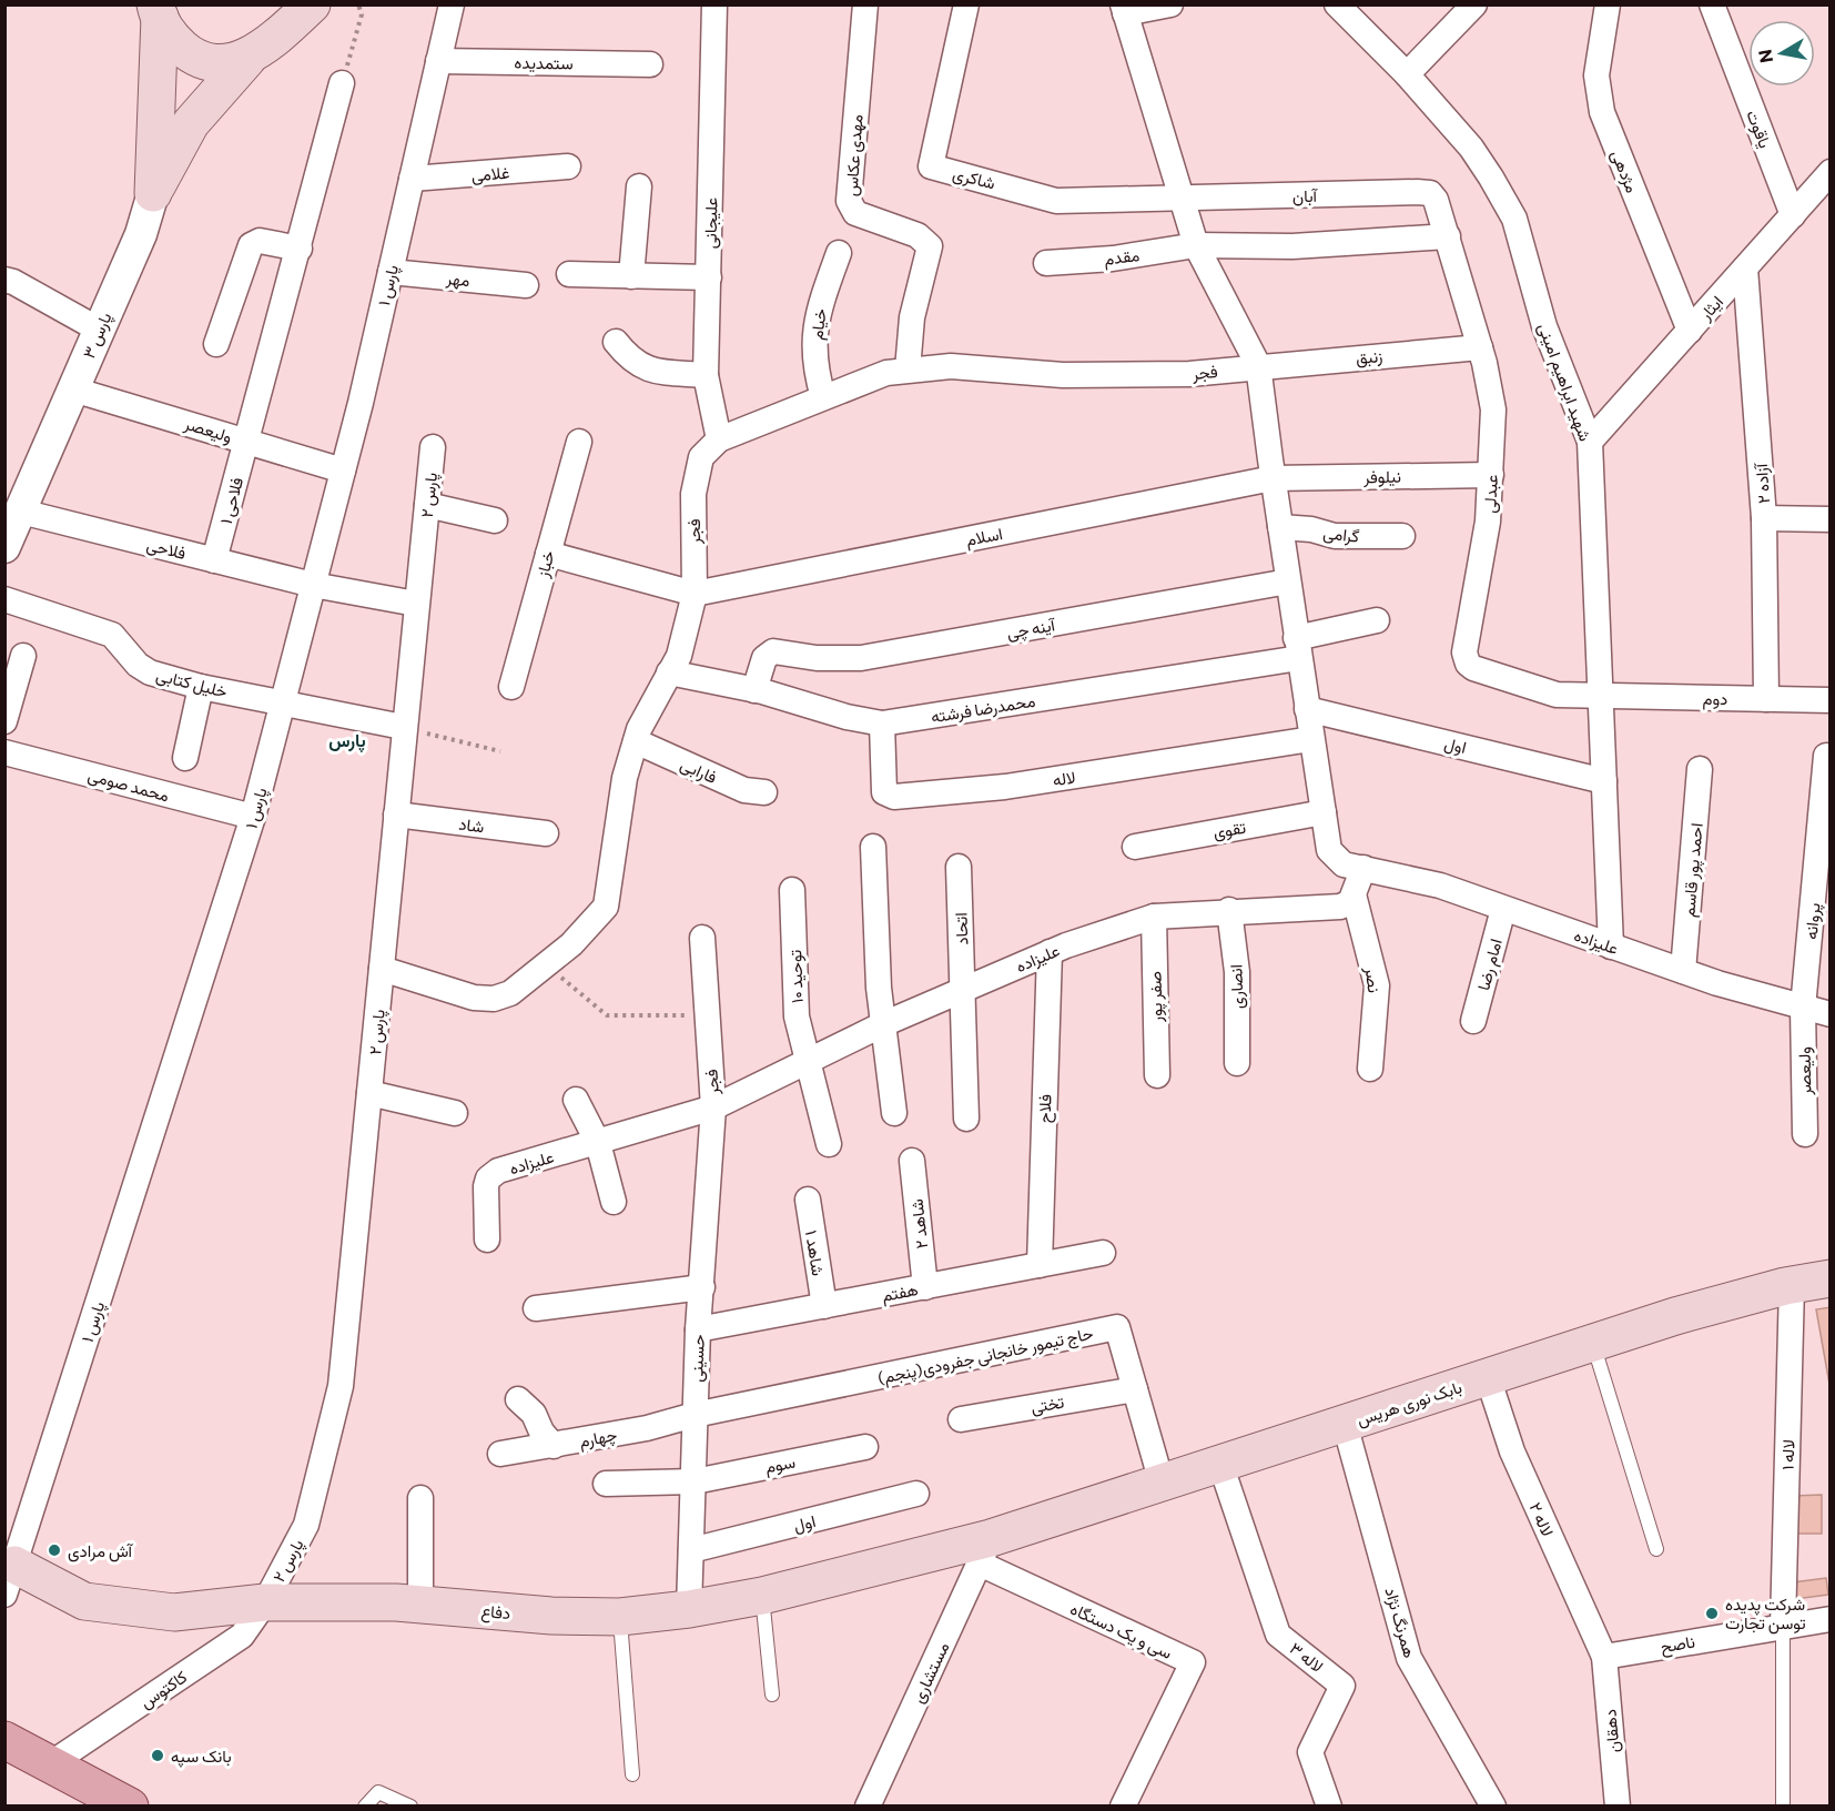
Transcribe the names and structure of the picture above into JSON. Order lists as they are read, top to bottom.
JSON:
{
  "streets": {
    "main road": ["پارس ۳", "بابک نوری هریس", "دفاع"],
    "street": [
      "ستمدیده",
      "یاقوت",
      "مهدی عکاس",
      "مژدهی",
      "غلامی",
      "شاکری",
      "آبان",
      "علیجانی",
      "مقدم",
      "مهر",
      "پارس ۱",
      "ایثار",
      "خیام",
      "زنبق",
      "فجر",
      "شهید ابراهیم امینی",
      "ولیعصر",
      "نیلوفر",
      "آزاده ۲",
      "عبدلی",
      "پارس ۲",
      "فلاحی ۱",
      "گرامی",
      "اسلام",
      "فلاحی",
      "خباز",
      "آینه چی",
      "خلیل کتابی",
      "دوم",
      "محمدرضا فرشته",
      "اول",
      "فارابی",
      "لاله",
      "محمد صومی",
      "شاد",
      "تقوی",
      "احمد پور قاسم",
      "پروانه",
      "اتحاد",
      "علیزاده",
      "امام رضا",
      "توحید ۱۰",
      "نصر",
      "انصاری",
      "صفر پور",
      "فلاح",
      "شاهد ۲",
      "شاهد ۱",
      "هفتم",
      "حاج تیمور خانجانی جفرودی(پنجم)",
      "حسینی",
      "تختی",
      "چهارم",
      "لاله ۱",
      "سوم",
      "لاله ۲",
      "همرنگ نژاد",
      "سی و یک دستگاه",
      "ناصح",
      "لاله ۳",
      "مستشاری",
      "کاکتوس",
      "دهقان"
    ]
  },
  "crossings": [
    ["ستمدیده", "پارس ۱"],
    ["یاقوت", "ایثار"],
    ["مهدی عکاس", "فجر"],
    ["مژدهی", "ایثار"],
    ["غلامی", "پارس ۱"],
    ["شاکری", "آبان"],
    ["آبان", "عبدلی"],
    ["علیجانی", "فجر"],
    ["مقدم", "عبدلی"],
    ["مهر", "پارس ۱"],
    ["پارس ۱", "ولیعصر"],
    ["پارس ۱", "فلاحی"],
    ["پارس ۱", "خلیل کتابی"],
    ["پارس ۱", "محمد صومی"],
    ["پارس ۱", "دفاع"],
    ["ایثار", "شهید ابراهیم امینی"],
    ["ایثار", "آزاده ۲"],
    ["خیام", "فجر"],
    ["پارس ۳", "ولیعصر"],
    ["پارس ۳", "فلاحی"],
    ["زنبق", "فجر"],
    ["زنبق", "عبدلی"],
    ["فجر", "پارس ۲"],
    ["فجر", "اسلام"],
    ["فجر", "محمدرضا فرشته"],
    ["فجر", "فارابی"],
    ["فجر", "علیزاده"],
    ["فجر", "حسینی"],
    ["شهید ابراهیم امینی", "عبدلی"],
    ["شهید ابراهیم امینی", "دوم"],
    ["شهید ابراهیم امینی", "اول"],
    ["شهید ابراهیم امینی", "علیزاده"],
    ["ولیعصر", "فلاحی ۱"],
    ["ولیعصر", "پروانه"],
    ["ولیعصر", "علیزاده"],
    ["نیلوفر", "عبدلی"],
    ["نیلوفر", "اسلام"],
    ["آزاده ۲", "دوم"],
    ["عبدلی", "دوم"],
    ["پارس ۲", "فلاحی"],
    ["پارس ۲", "خلیل کتابی"],
    ["پارس ۲", "شاد"],
    ["پارس ۲", "دفاع"],
    ["پارس ۲", "کاکتوس"],
    ["فلاحی ۱", "فلاحی"],
    ["آینه چی", "محمدرضا فرشته"],
    ["محمدرضا فرشته", "لاله"],
    ["اول", "حسینی"],
    ["احمد پور قاسم", "علیزاده"],
    ["پروانه", "علیزاده"],
    ["اتحاد", "علیزاده"],
    ["علیزاده", "امام رضا"],
    ["علیزاده", "توحید ۱۰"],
    ["علیزاده", "نصر"],
    ["علیزاده", "انصاری"],
    ["علیزاده", "صفر پور"],
    ["علیزاده", "فلاح"],
    ["علیزاده", "حسینی"],
    ["فلاح", "هفتم"],
    ["شاهد ۲", "هفتم"],
    ["شاهد ۱", "هفتم"],
    ["هفتم", "حسینی"],
    ["حاج تیمور خانجانی جفرودی(پنجم)", "حسینی"],
    ["حاج تیمور خانجانی جفرودی(پنجم)", "بابک نوری هریس"],
    ["حاج تیمور خانجانی جفرودی(پنجم)", "تختی"],
    ["حاج تیمور خانجانی جفرودی(پنجم)", "چهارم"],
    ["حسینی", "چهارم"],
    ["حسینی", "سوم"],
    ["حسینی", "دفاع"],
    ["بابک نوری هریس", "لاله ۱"],
    ["بابک نوری هریس", "لاله ۲"],
    ["بابک نوری هریس", "دفاع"],
    ["بابک نوری هریس", "همرنگ نژاد"],
    ["بابک نوری هریس", "سی و یک دستگاه"],
    ["بابک نوری هریس", "لاله ۳"],
    ["بابک نوری هریس", "مستشاری"],
    ["لاله ۱", "ناصح"],
    ["لاله ۲", "ناصح"],
    ["لاله ۲", "دهقان"],
    ["دفاع", "سی و یک دستگاه"],
    ["دفاع", "مستشاری"],
    ["دفاع", "کاکتوس"],
    ["سی و یک دستگاه", "مستشاری"],
    ["ناصح", "دهقان"]
  ],
  "districts": ["پارس"],
  "places": ["آش مرادی", "شرکت پدیده توسن تجارت", "بانک سپه"],
  "north": "left"
}
